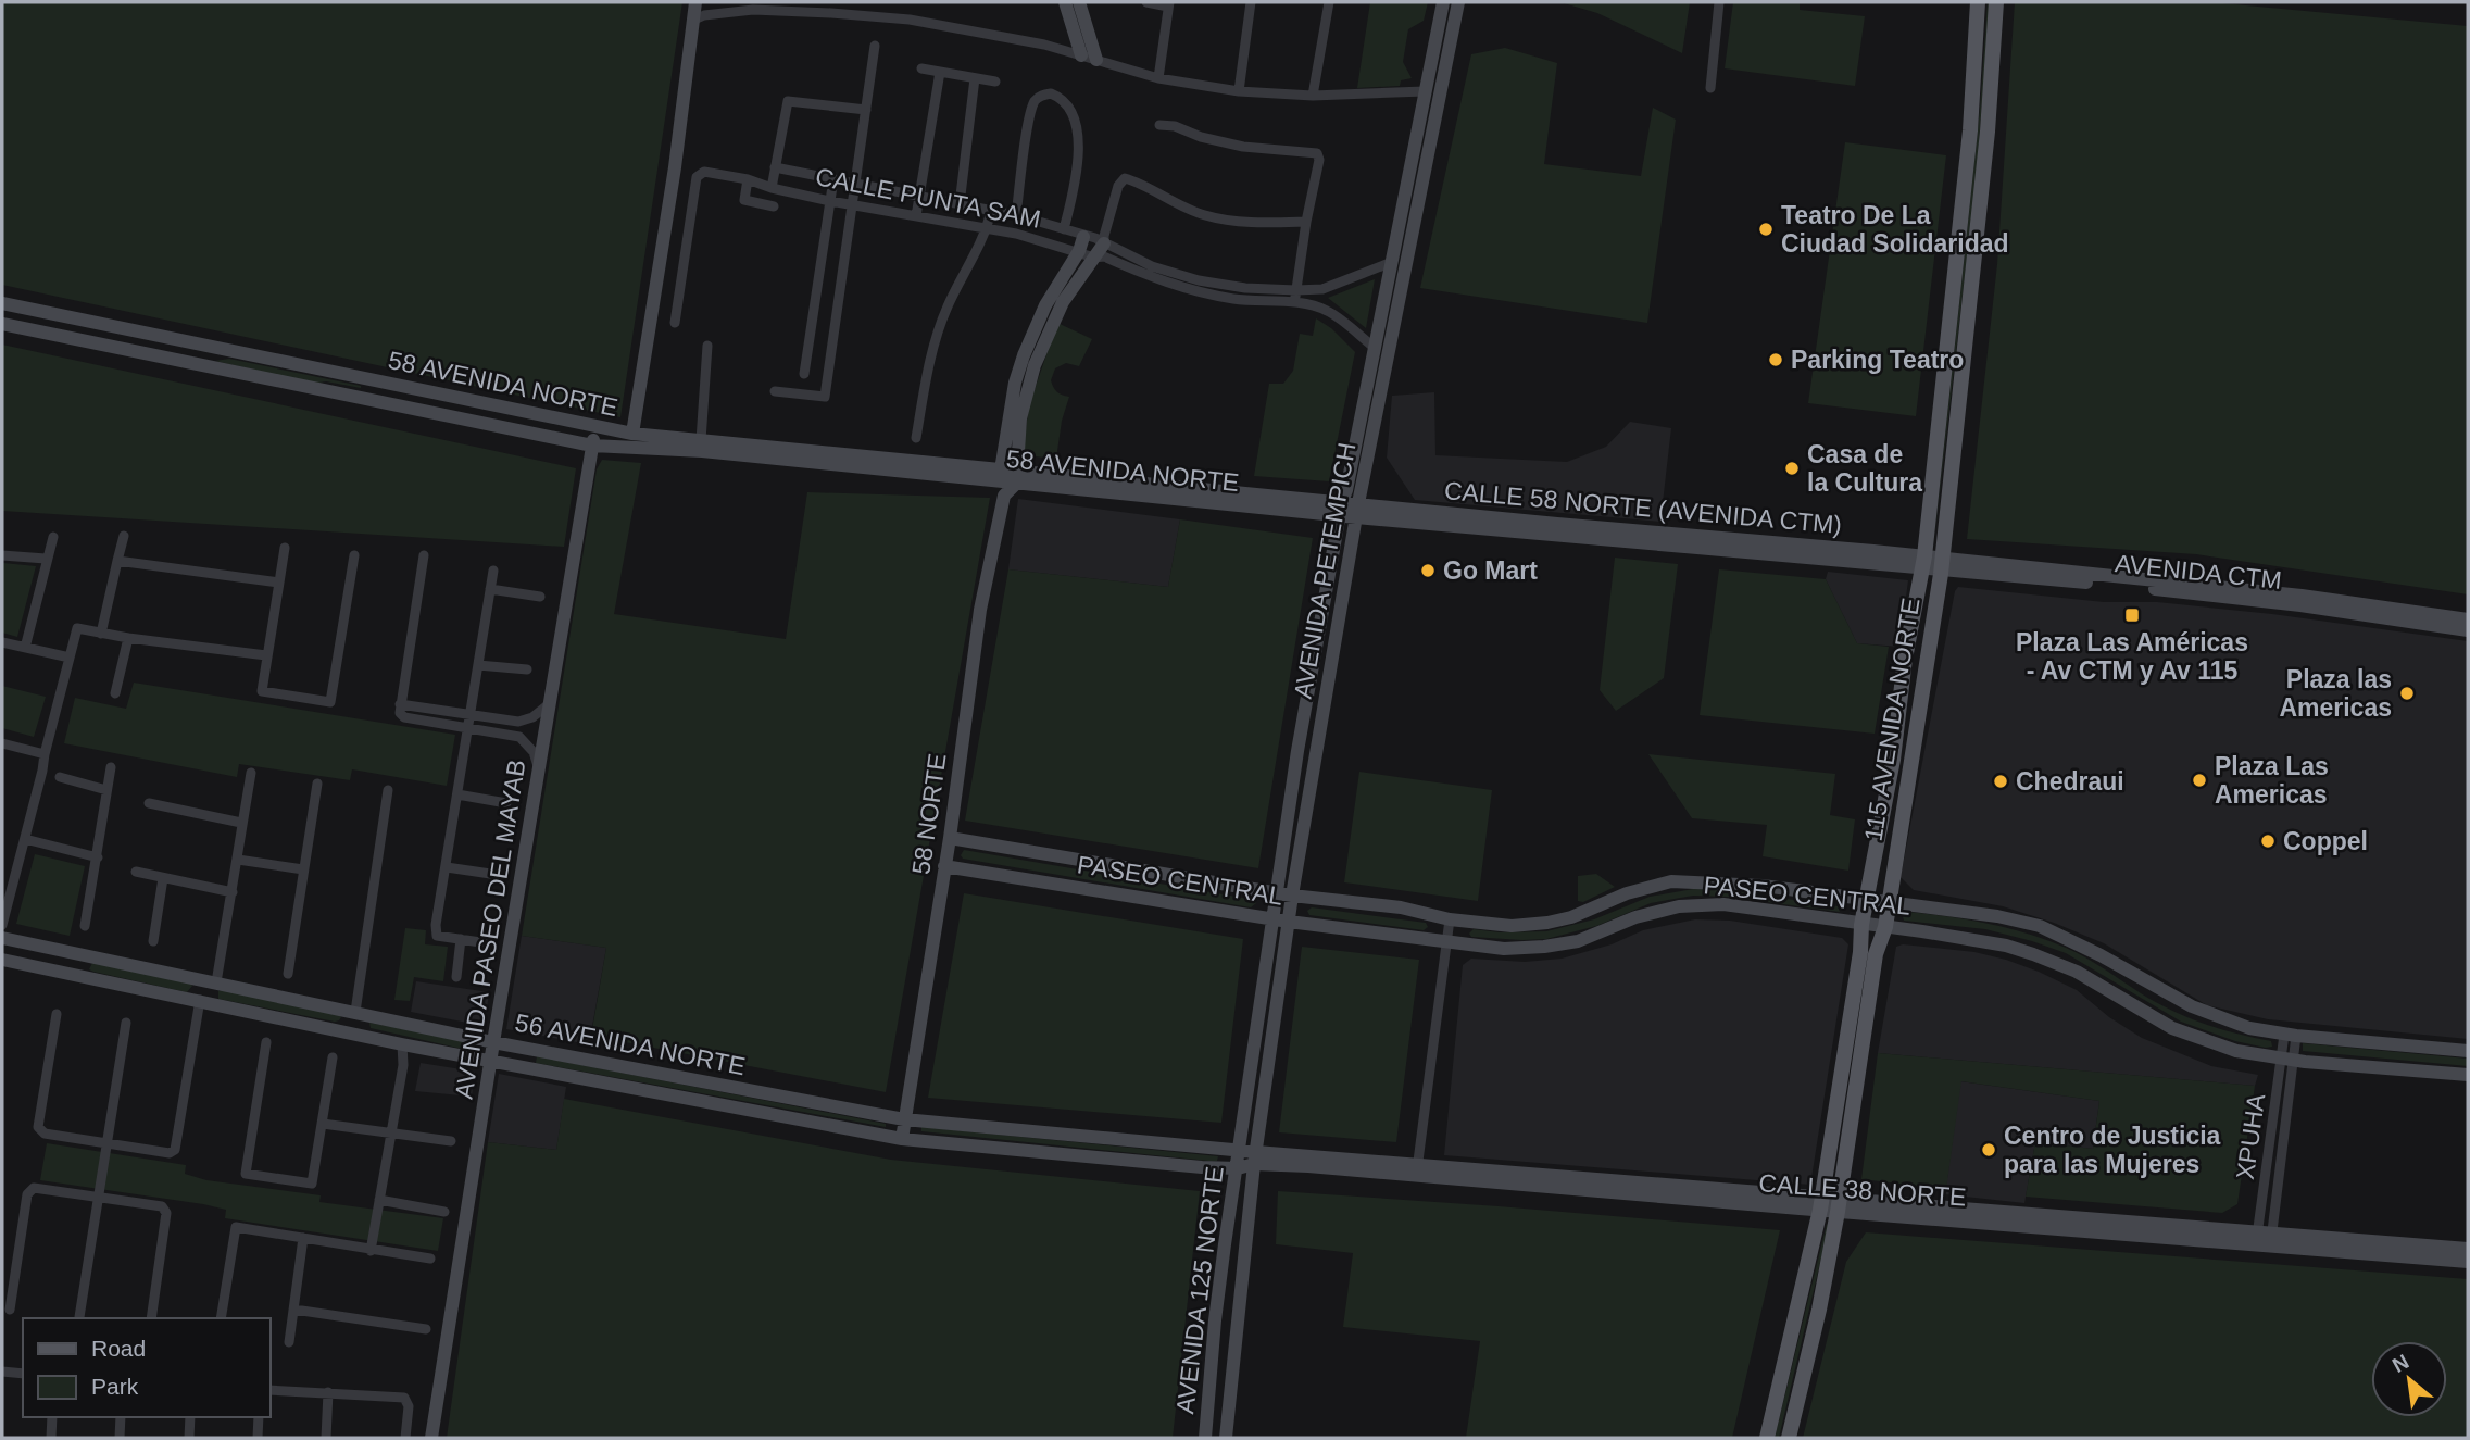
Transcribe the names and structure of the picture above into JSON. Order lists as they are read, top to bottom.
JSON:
{
  "streets": {
    "main road": [
      "58 AVENIDA NORTE",
      "CALLE 58 NORTE (AVENIDA CTM)",
      "AVENIDA PETEMPICH",
      "AVENIDA CTM",
      "115 AVENIDA NORTE",
      "58 NORTE",
      "PASEO CENTRAL",
      "AVENIDA PASEO DEL MAYAB",
      "56 AVENIDA NORTE",
      "CALLE 38 NORTE",
      "AVENIDA 125 NORTE"
    ],
    "street": ["CALLE PUNTA SAM", "XPUHA"]
  },
  "crossings": [
    ["CALLE PUNTA SAM", "AVENIDA PETEMPICH"],
    ["CALLE PUNTA SAM", "58 NORTE"],
    ["58 AVENIDA NORTE", "CALLE 58 NORTE (AVENIDA CTM)"],
    ["58 AVENIDA NORTE", "AVENIDA PETEMPICH"],
    ["58 AVENIDA NORTE", "58 NORTE"],
    ["58 AVENIDA NORTE", "AVENIDA PASEO DEL MAYAB"],
    ["CALLE 58 NORTE (AVENIDA CTM)", "AVENIDA PETEMPICH"],
    ["CALLE 58 NORTE (AVENIDA CTM)", "AVENIDA CTM"],
    ["CALLE 58 NORTE (AVENIDA CTM)", "115 AVENIDA NORTE"],
    ["AVENIDA PETEMPICH", "PASEO CENTRAL"],
    ["AVENIDA PETEMPICH", "56 AVENIDA NORTE"],
    ["AVENIDA PETEMPICH", "CALLE 38 NORTE"],
    ["AVENIDA PETEMPICH", "AVENIDA 125 NORTE"],
    ["AVENIDA CTM", "115 AVENIDA NORTE"],
    ["115 AVENIDA NORTE", "PASEO CENTRAL"],
    ["115 AVENIDA NORTE", "CALLE 38 NORTE"],
    ["58 NORTE", "PASEO CENTRAL"],
    ["58 NORTE", "56 AVENIDA NORTE"],
    ["PASEO CENTRAL", "XPUHA"],
    ["AVENIDA PASEO DEL MAYAB", "56 AVENIDA NORTE"],
    ["56 AVENIDA NORTE", "CALLE 38 NORTE"],
    ["56 AVENIDA NORTE", "AVENIDA 125 NORTE"],
    ["XPUHA", "CALLE 38 NORTE"],
    ["CALLE 38 NORTE", "AVENIDA 125 NORTE"]
  ],
  "places": {
    "other": [
      "Teatro De La Ciudad Solidaridad",
      "Parking Teatro",
      "Casa de la Cultura",
      "Go Mart",
      "Plaza las Americas",
      "Plaza Las Americas",
      "Chedraui",
      "Coppel",
      "Centro de Justicia para las Mujeres"
    ],
    "transit": ["Plaza Las Américas - Av CTM y Av 115"]
  },
  "legend": ["Road", "Park"],
  "north": "top left"
}
